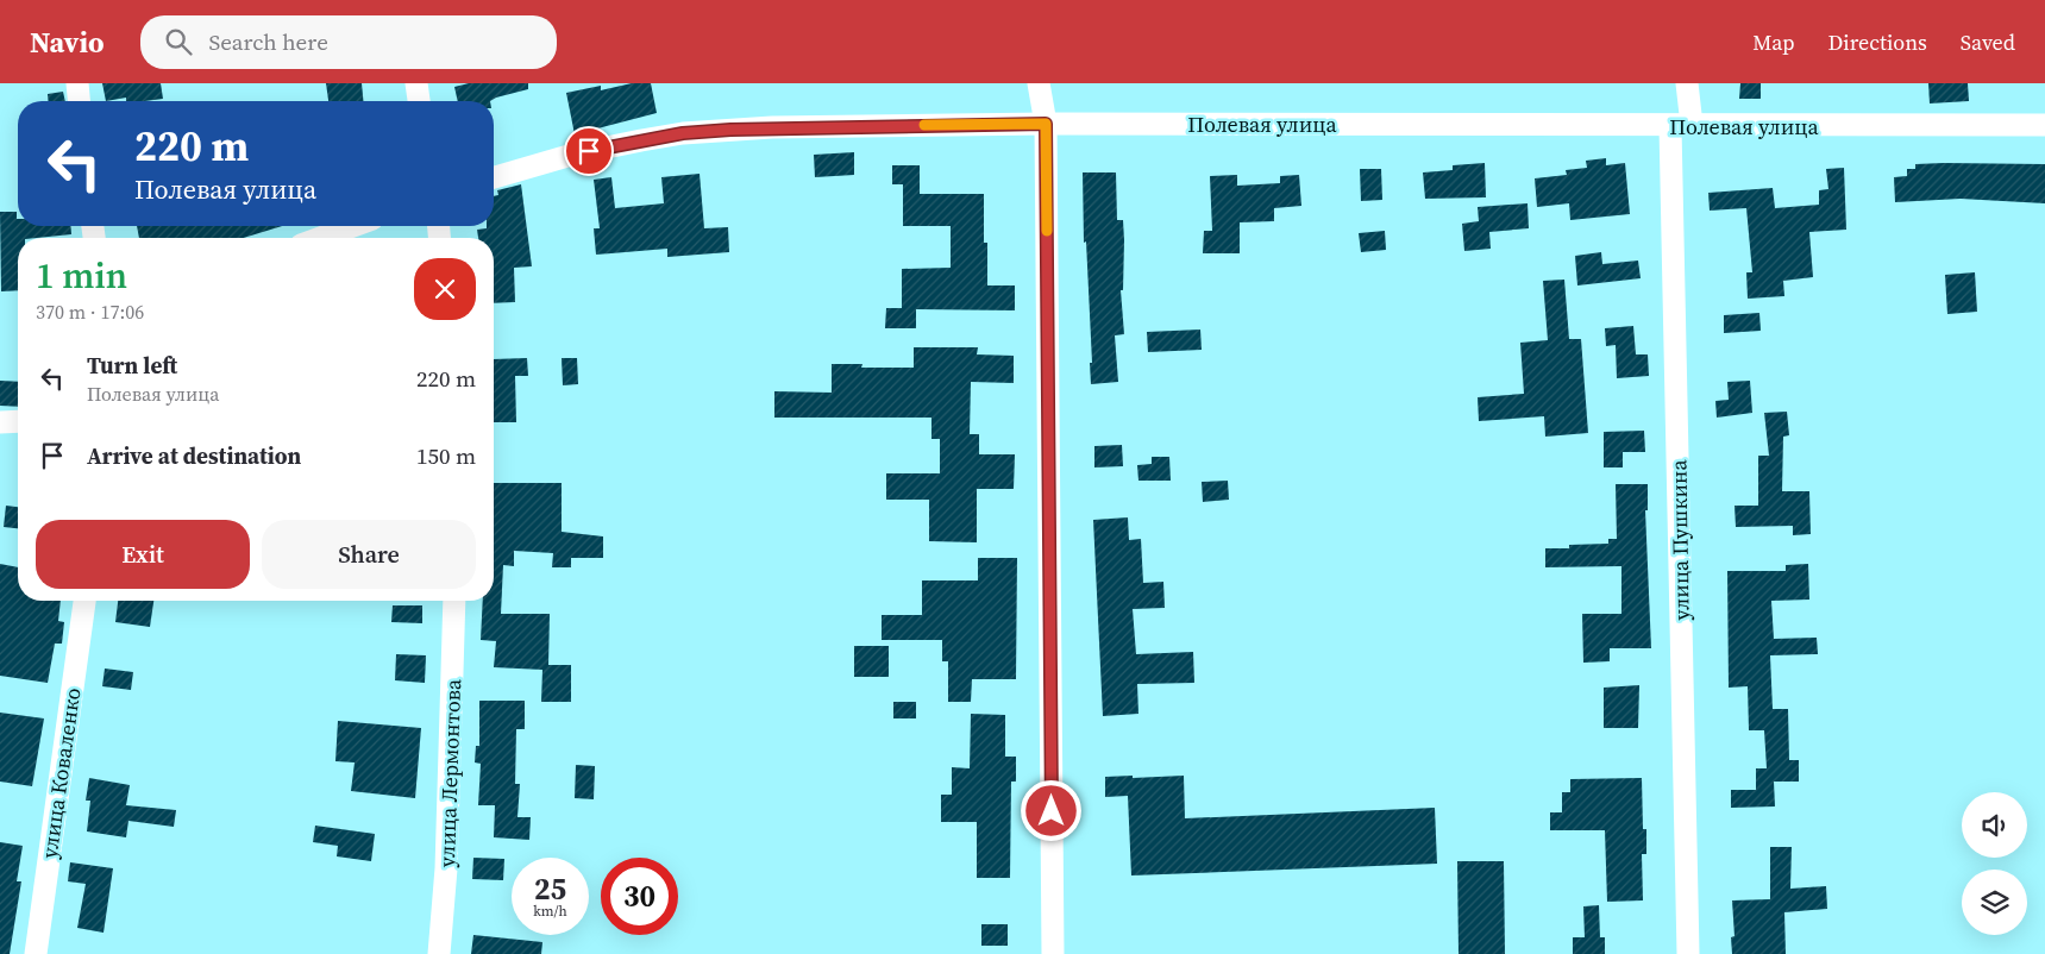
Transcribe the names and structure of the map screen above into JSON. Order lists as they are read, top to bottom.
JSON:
{
  "streets": {
    "street": [
      "Полевая улица",
      "улица Пушкина",
      "улица Коваленко",
      "улица Лермонтова"
    ]
  },
  "crossings": [
    ["Полевая улица", "улица Пушкина"]
  ],
  "page": {
    "header": "Navio",
    "search": "Search here",
    "nav": ["Map", "Directions", "Saved"],
    "turn": ["220 m", "Полевая улица"],
    "heading": ["1 min", "370 m · 17:06"],
    "list": [
      {
        "name": "Turn left",
        "note": "Полевая улица",
        "value": "220 m"
      },
      {
        "name": "Arrive at destination",
        "value": "150 m"
      }
    ],
    "buttons": ["Exit", "Share"],
    "speed": "25 km/h",
    "limit": "30"
  }
}
